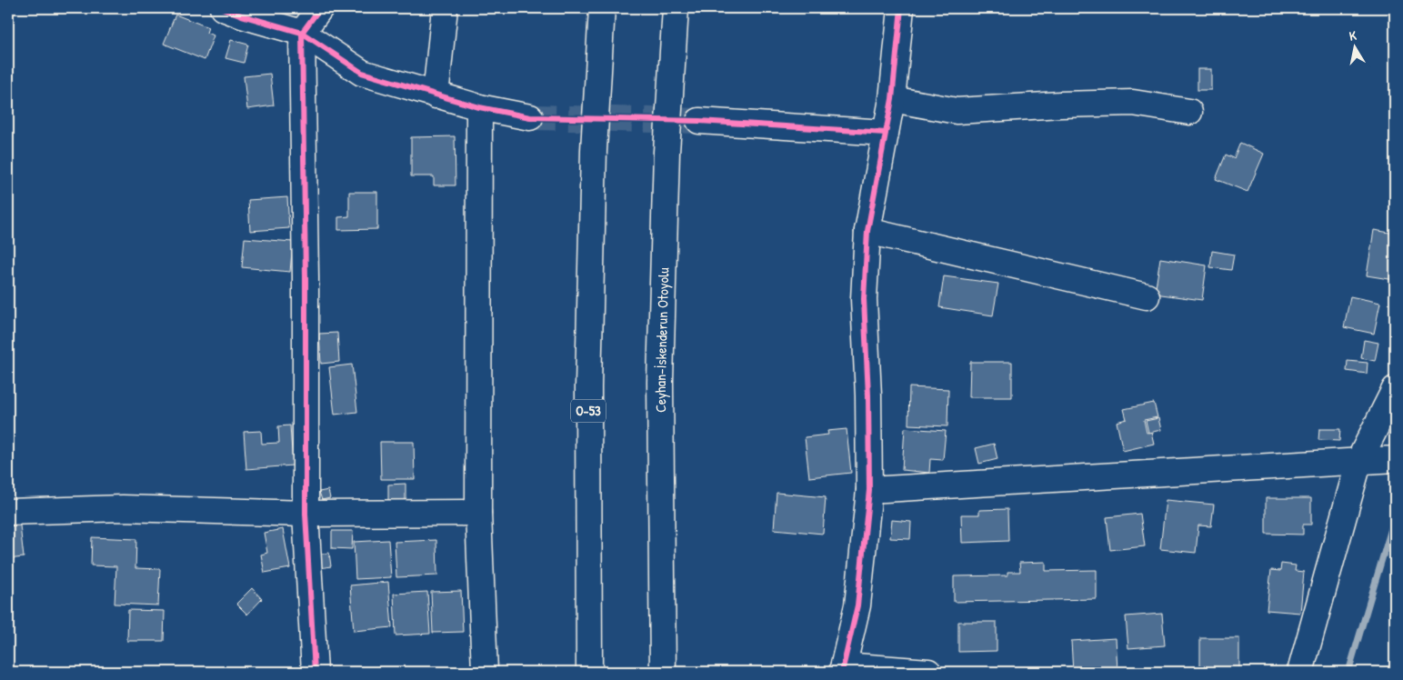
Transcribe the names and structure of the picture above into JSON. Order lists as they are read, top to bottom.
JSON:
{
  "streets": {
    "main road": ["Ceyhan-İskenderun Otoyolu", "O-53"]
  },
  "north": "top"
}
